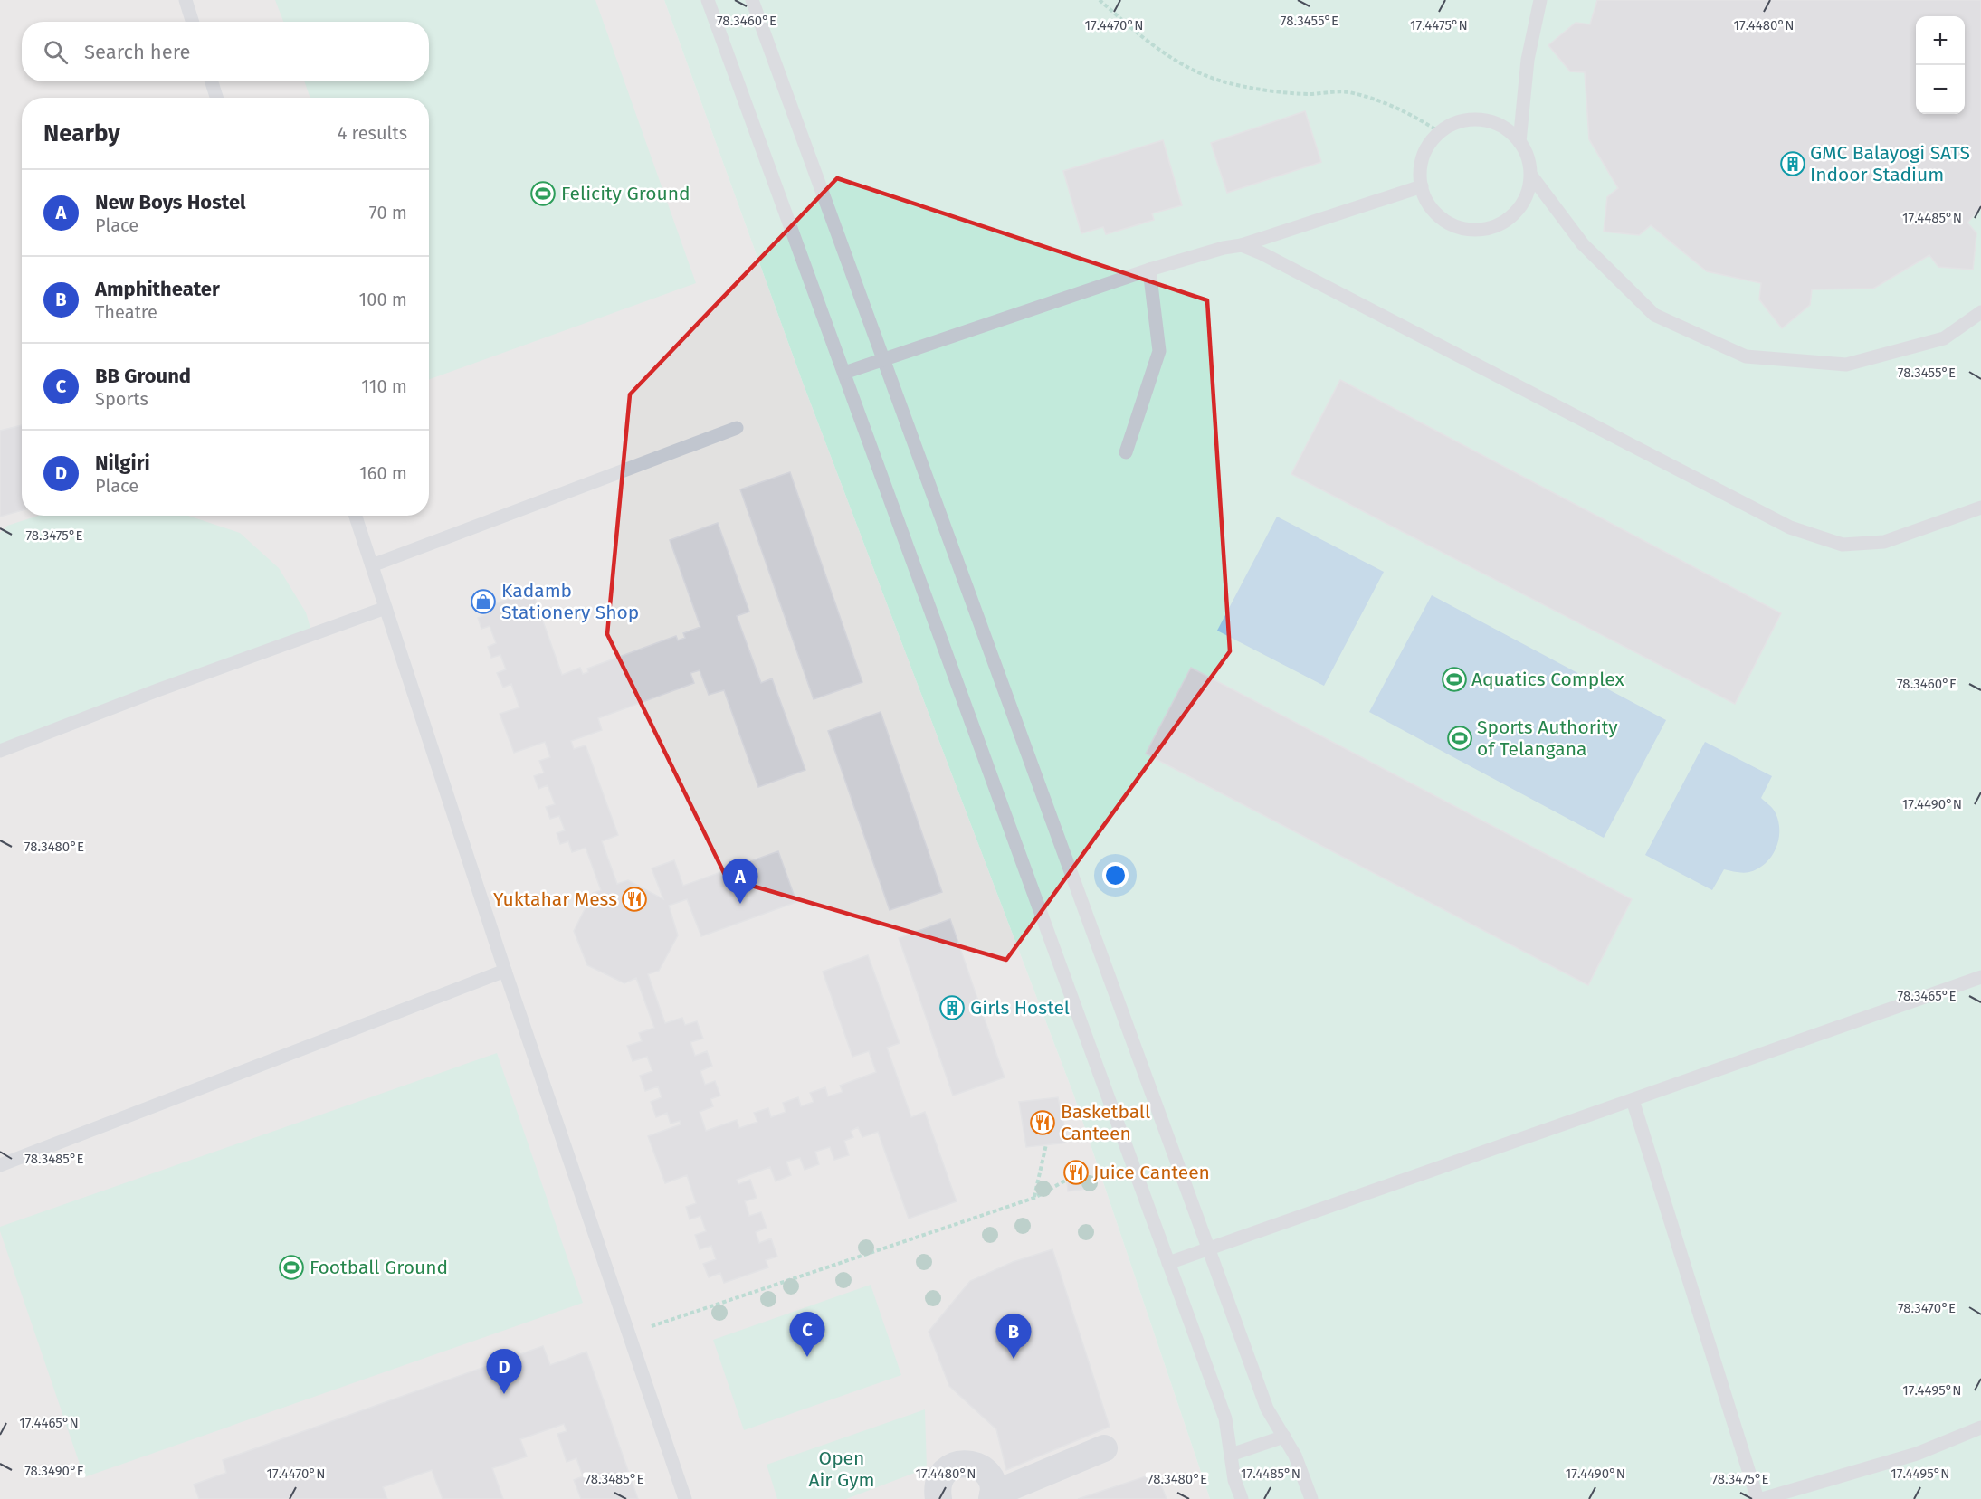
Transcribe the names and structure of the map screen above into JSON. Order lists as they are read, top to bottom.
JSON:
{
  "parks": ["Open Air Gym"],
  "places": {
    "building": ["GMC Balayogi SATS Indoor Stadium", "Girls Hostel"],
    "sports": [
      "Felicity Ground",
      "Aquatics Complex",
      "Sports Authority of Telangana",
      "Football Ground"
    ],
    "shop": ["Kadamb Stationery Shop"],
    "restaurant": ["Yuktahar Mess", "Basketball Canteen", "Juice Canteen"]
  },
  "page": {
    "map_buttons": ["+", "−"],
    "search": "Search here",
    "heading": ["Nearby", "4 results"],
    "list": [
      {
        "mark": "A",
        "name": "New Boys Hostel",
        "note": "Place",
        "value": "70 m"
      },
      {
        "mark": "B",
        "name": "Amphitheater",
        "note": "Theatre",
        "value": "100 m"
      },
      {
        "mark": "C",
        "name": "BB Ground",
        "note": "Sports",
        "value": "110 m"
      },
      {
        "mark": "D",
        "name": "Nilgiri",
        "note": "Place",
        "value": "160 m"
      }
    ],
    "pins": [
      "A",
      "C",
      "B",
      "D"
    ]
  },
  "coordinates": [
    "78.3460°E",
    "78.3455°E",
    "17.4470°N",
    "17.4475°N",
    "17.4480°N",
    "17.4485°N",
    "78.3475°E",
    "17.4490°N",
    "78.3480°E",
    "78.3465°E",
    "78.3485°E",
    "78.3470°E",
    "17.4495°N",
    "17.4465°N",
    "78.3490°E"
  ]
}
